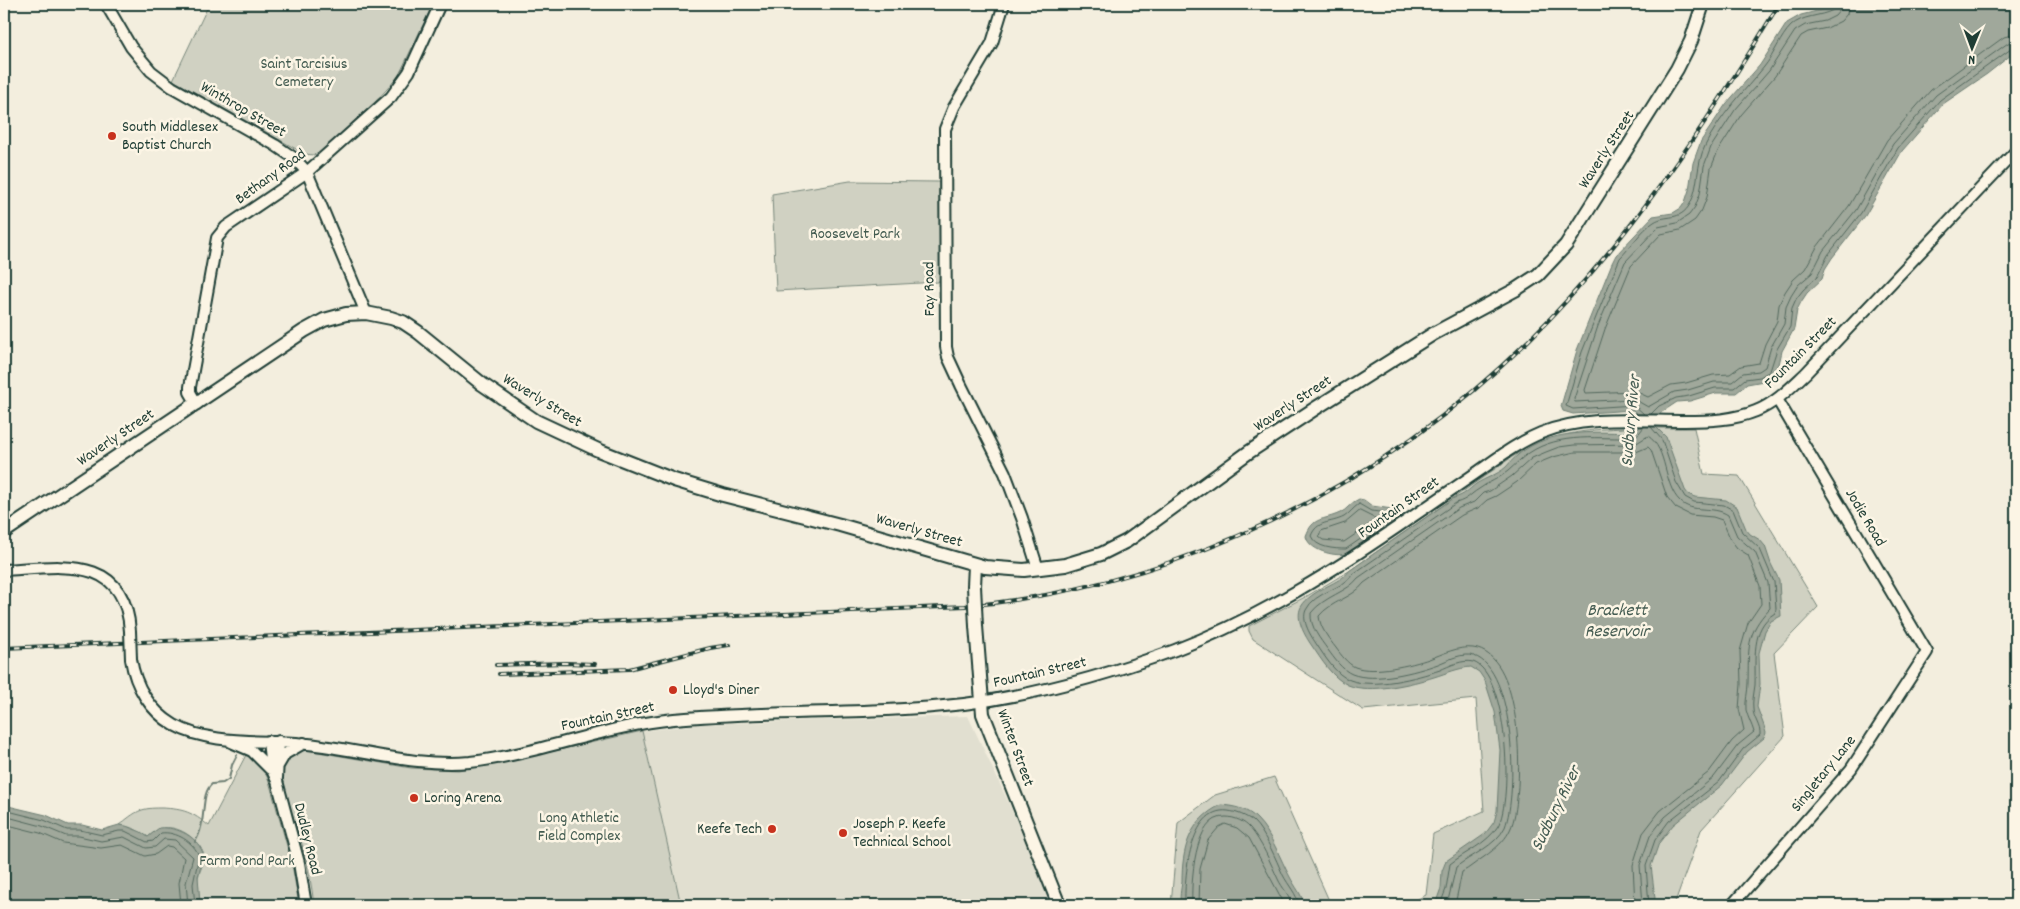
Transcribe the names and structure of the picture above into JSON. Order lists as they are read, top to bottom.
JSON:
{
  "streets": {
    "main road": ["Waverly Street", "Winter Street"],
    "street": [
      "Winthrop Street",
      "Bethany Road",
      "Fay Road",
      "Fountain Street",
      "Jodie Road",
      "Singletary Lane",
      "Dudley Road"
    ]
  },
  "crossings": [
    ["Winthrop Street", "Waverly Street"],
    ["Winthrop Street", "Bethany Road"],
    ["Waverly Street", "Bethany Road"],
    ["Waverly Street", "Fay Road"],
    ["Waverly Street", "Winter Street"],
    ["Fountain Street", "Jodie Road"],
    ["Fountain Street", "Winter Street"],
    ["Fountain Street", "Dudley Road"],
    ["Jodie Road", "Singletary Lane"]
  ],
  "water": ["Sudbury River", "Brackett Reservoir"],
  "parks": [
    "Saint Tarcisius Cemetery",
    "Roosevelt Park",
    "Long Athletic Field Complex",
    "Farm Pond Park"
  ],
  "places": [
    "South Middlesex Baptist Church",
    "Lloyd's Diner",
    "Loring Arena",
    "Keefe Tech",
    "Joseph P. Keefe Technical School"
  ],
  "north": "bottom"
}
